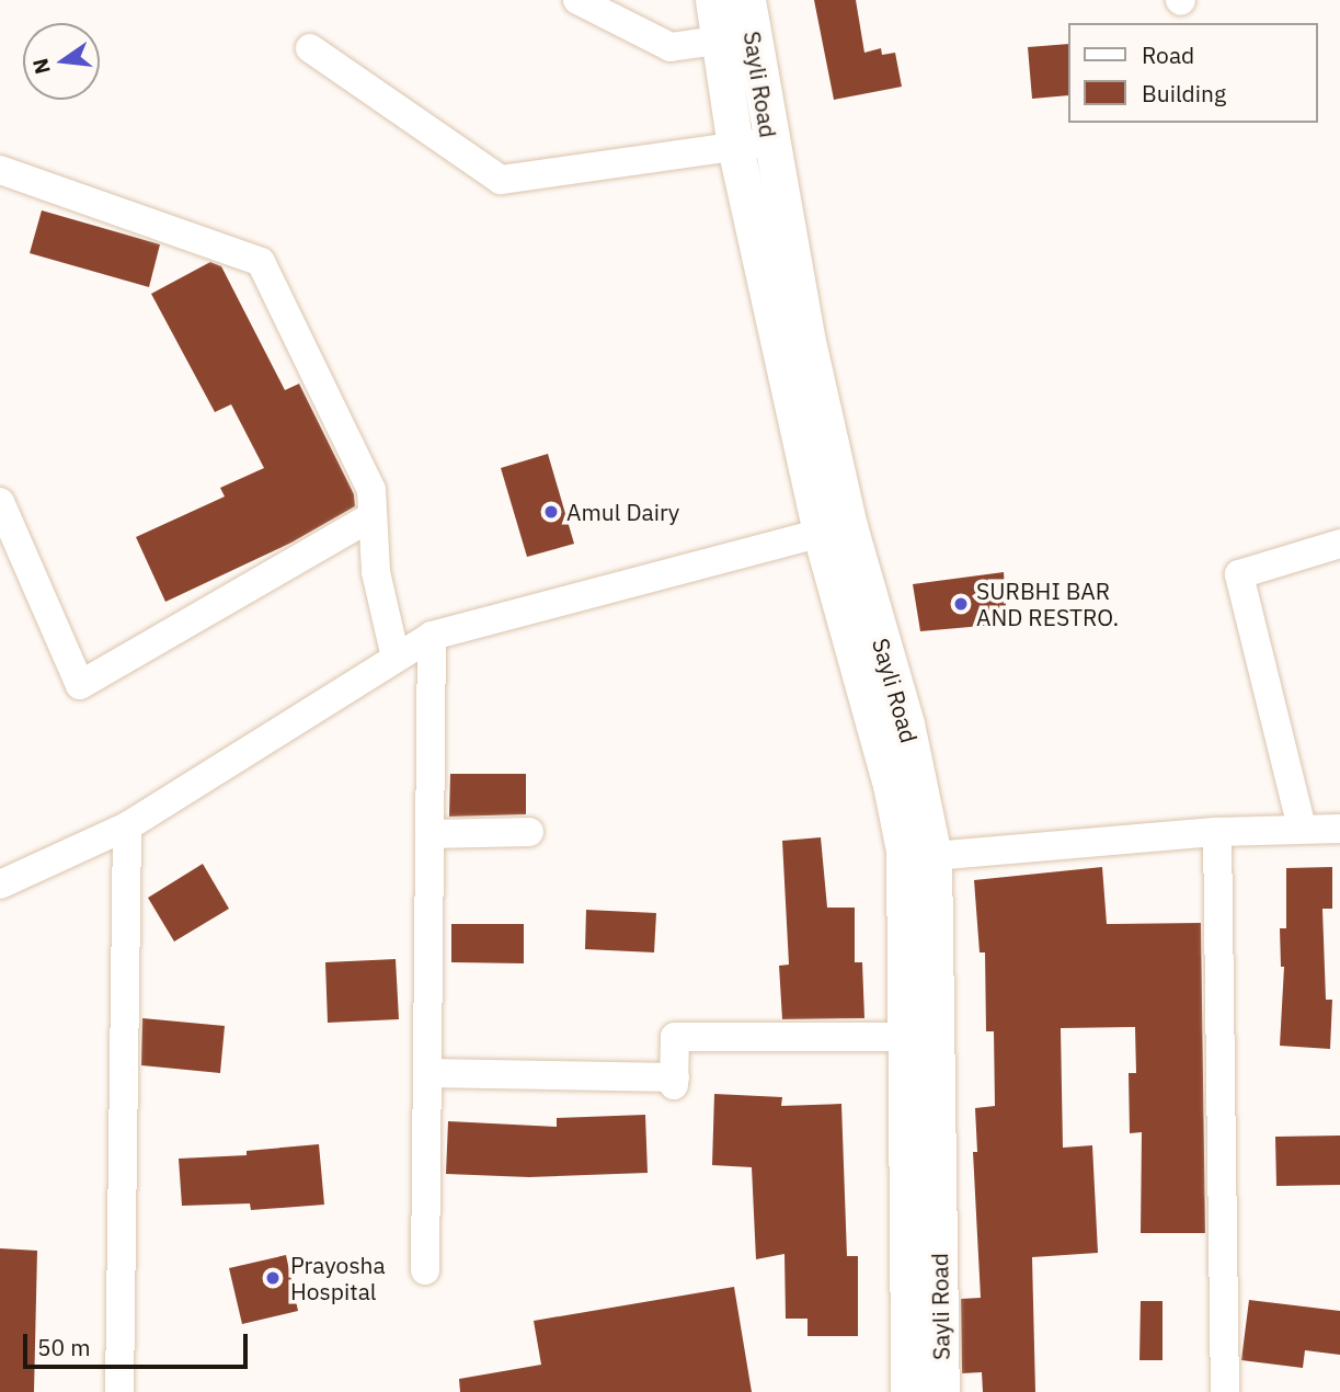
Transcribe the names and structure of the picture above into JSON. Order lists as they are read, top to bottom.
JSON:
{
  "streets": {
    "main road": ["Sayli Road"]
  },
  "places": ["Amul Dairy", "SURBHI BAR AND RESTRO.", "Prayosha Hospital"],
  "legend": ["Road", "Building"],
  "scale_bar": "50 m",
  "north": "left"
}
